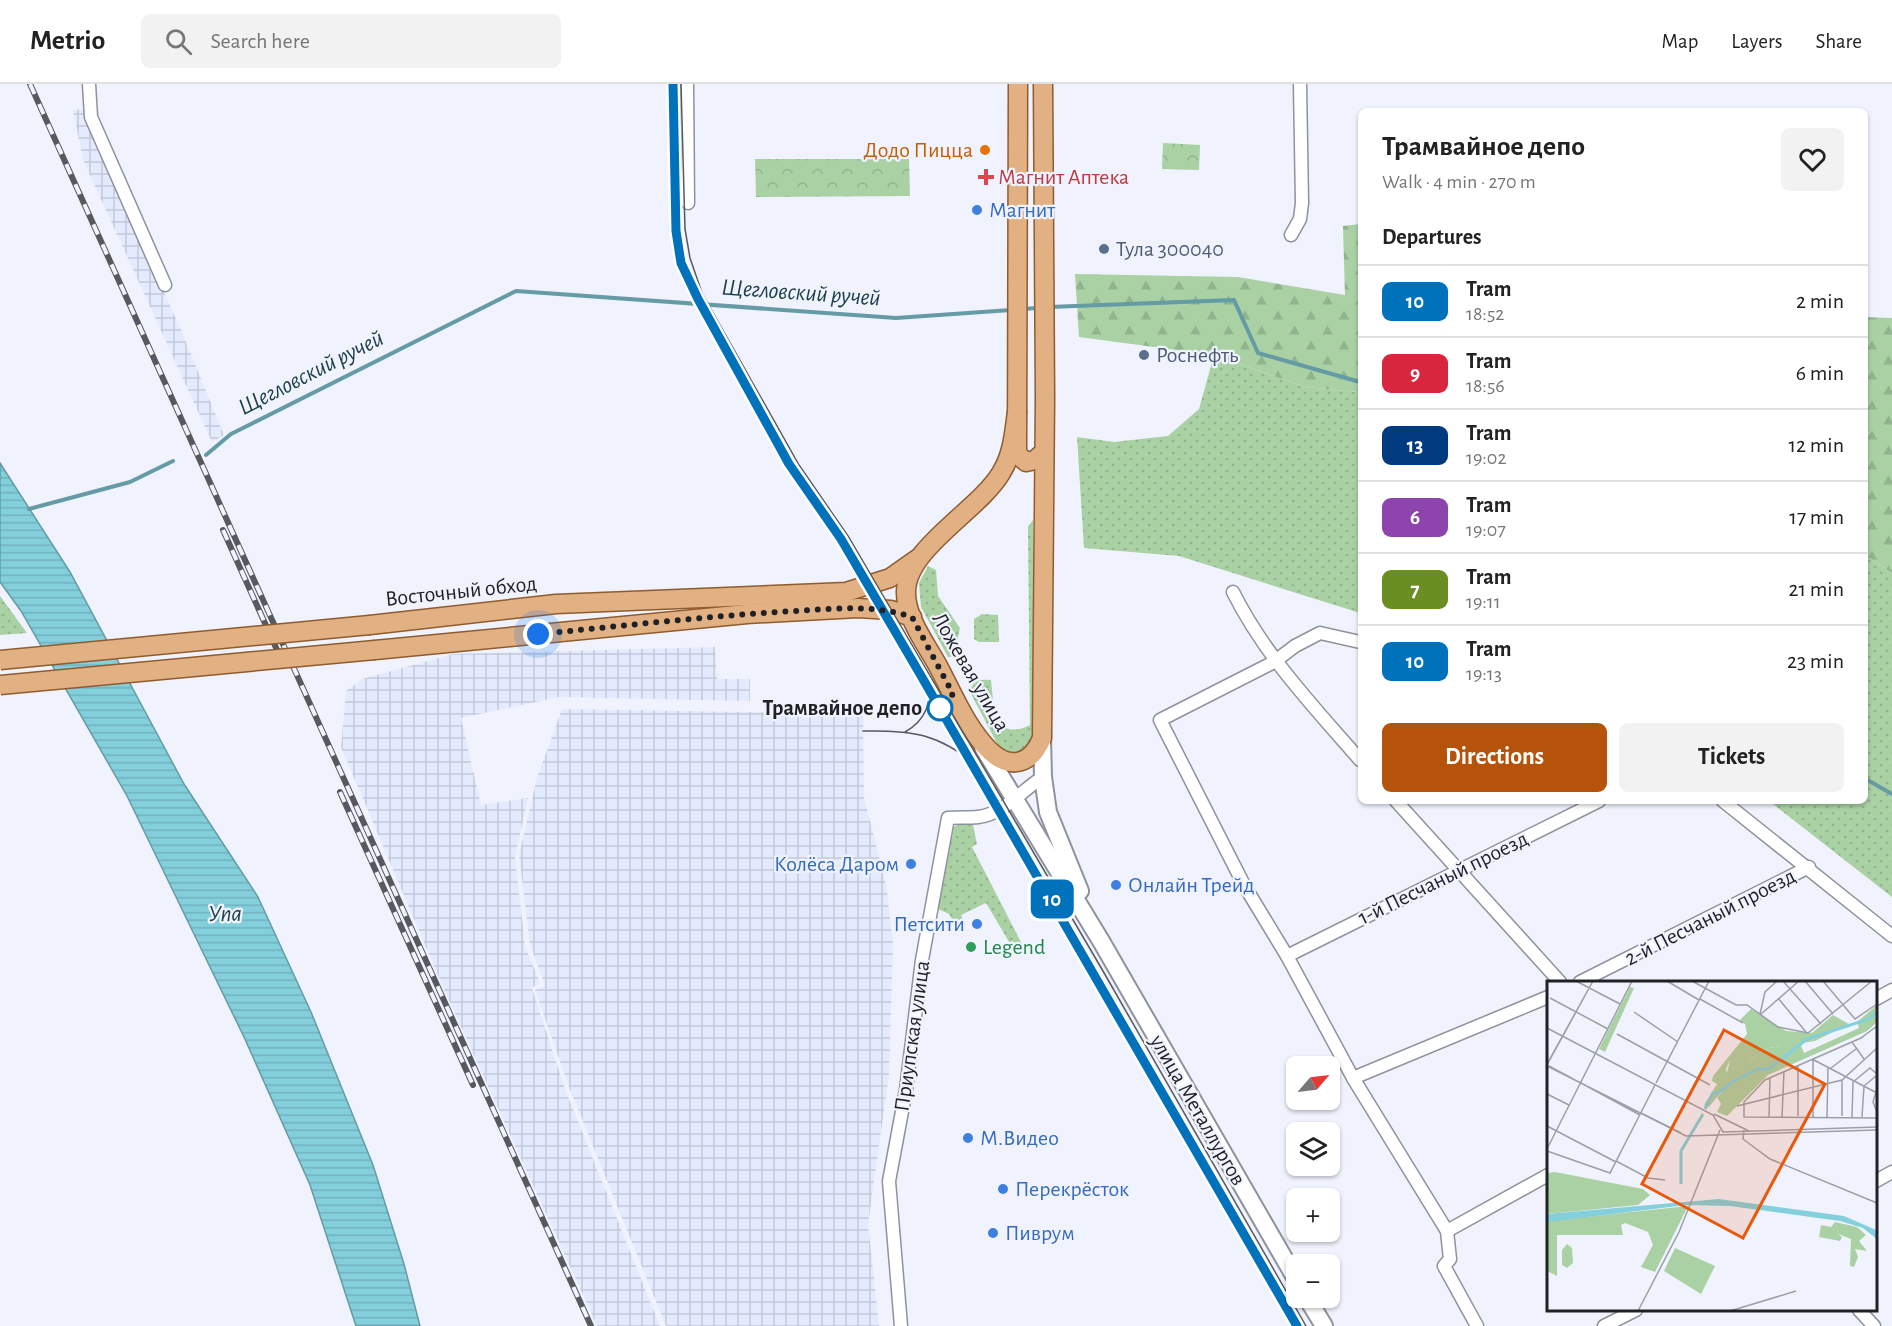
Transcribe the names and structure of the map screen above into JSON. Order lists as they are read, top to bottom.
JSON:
{
  "streets": {
    "main road": ["Восточный обход", "Ложевая улица", "улица Металлургов"],
    "street": ["1-й Песчаный проезд", "2-й Песчаный проезд", "Приупская улица"]
  },
  "crossings": [
    ["Восточный обход", "Ложевая улица"],
    ["Ложевая улица", "улица Металлургов"],
    ["Приупская улица", "улица Металлургов"]
  ],
  "water": ["Щегловский ручей", "Упа"],
  "places": {
    "other": [
      "Додо Пицца",
      "Магнит",
      "Тула 300040",
      "Роснефть",
      "Трамвайное депо",
      "Колёса Даром",
      "Онлайн Трейд",
      "Петсити",
      "Legend",
      "М.Видео",
      "Перекрёсток",
      "Пиврум"
    ],
    "health": ["Магнит Аптека"]
  },
  "lines": ["tram line 10"],
  "north": "top right",
  "page": {
    "header": "Metrio",
    "search": "Search here",
    "nav": ["Map", "Layers", "Share"],
    "on_map": "10",
    "heading": [
      ["Трамвайное депо", "Walk · 4 min · 270 m"],
      "Departures"
    ],
    "list": [
      {
        "mark": "10",
        "name": "Tram",
        "note": "18:52",
        "value": "2 min"
      },
      {
        "mark": "9",
        "name": "Tram",
        "note": "18:56",
        "value": "6 min"
      },
      {
        "mark": "13",
        "name": "Tram",
        "note": "19:02",
        "value": "12 min"
      },
      {
        "mark": "6",
        "name": "Tram",
        "note": "19:07",
        "value": "17 min"
      },
      {
        "mark": "7",
        "name": "Tram",
        "note": "19:11",
        "value": "21 min"
      },
      {
        "mark": "10",
        "name": "Tram",
        "note": "19:13",
        "value": "23 min"
      }
    ],
    "buttons": ["Directions", "Tickets"],
    "map_buttons": ["+", "−"]
  }
}
